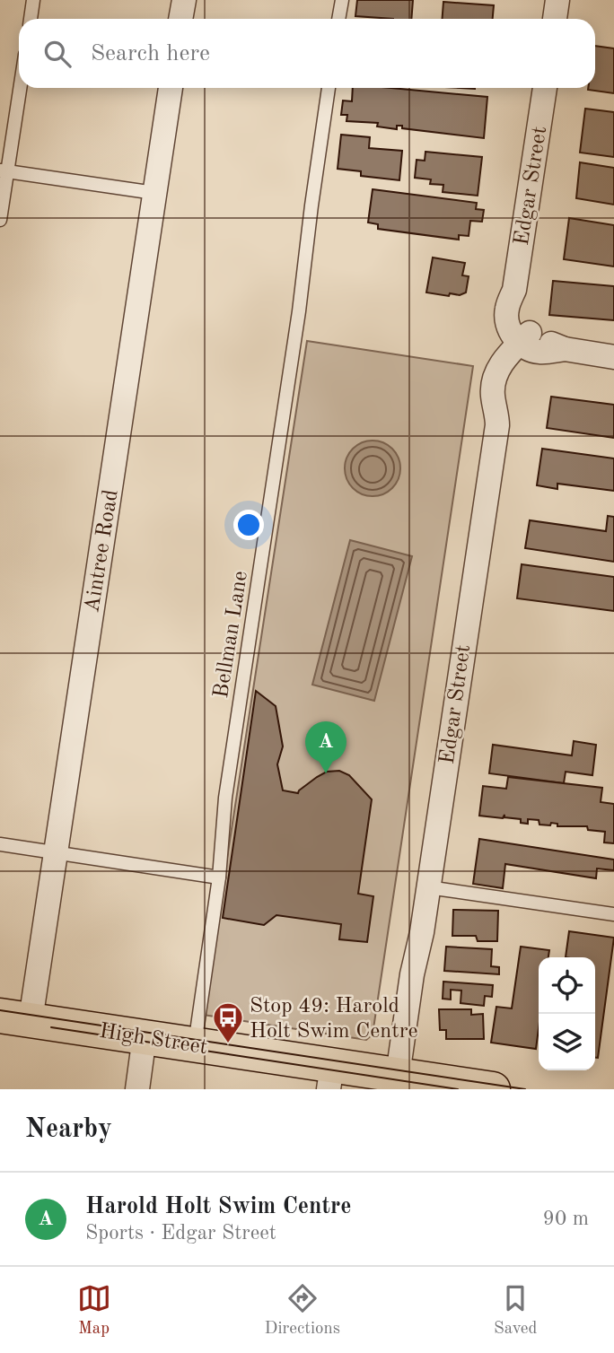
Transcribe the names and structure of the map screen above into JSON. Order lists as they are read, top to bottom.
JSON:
{
  "streets": {
    "main road": ["High Street"],
    "street": ["Edgar Street", "Aintree Road"],
    "lane": ["Bellman Lane"]
  },
  "crossings": [
    ["Edgar Street", "High Street"],
    ["Aintree Road", "High Street"],
    ["Bellman Lane", "High Street"]
  ],
  "places": {
    "bus stop": ["Stop 49: Harold Holt Swim Centre"]
  },
  "page": {
    "search": "Search here",
    "pins": "A",
    "heading": "Nearby",
    "list": [
      {
        "mark": "A",
        "name": "Harold Holt Swim Centre",
        "note": "Sports · Edgar Street",
        "value": "90 m"
      }
    ],
    "nav": ["Map", "Directions", "Saved"]
  }
}
